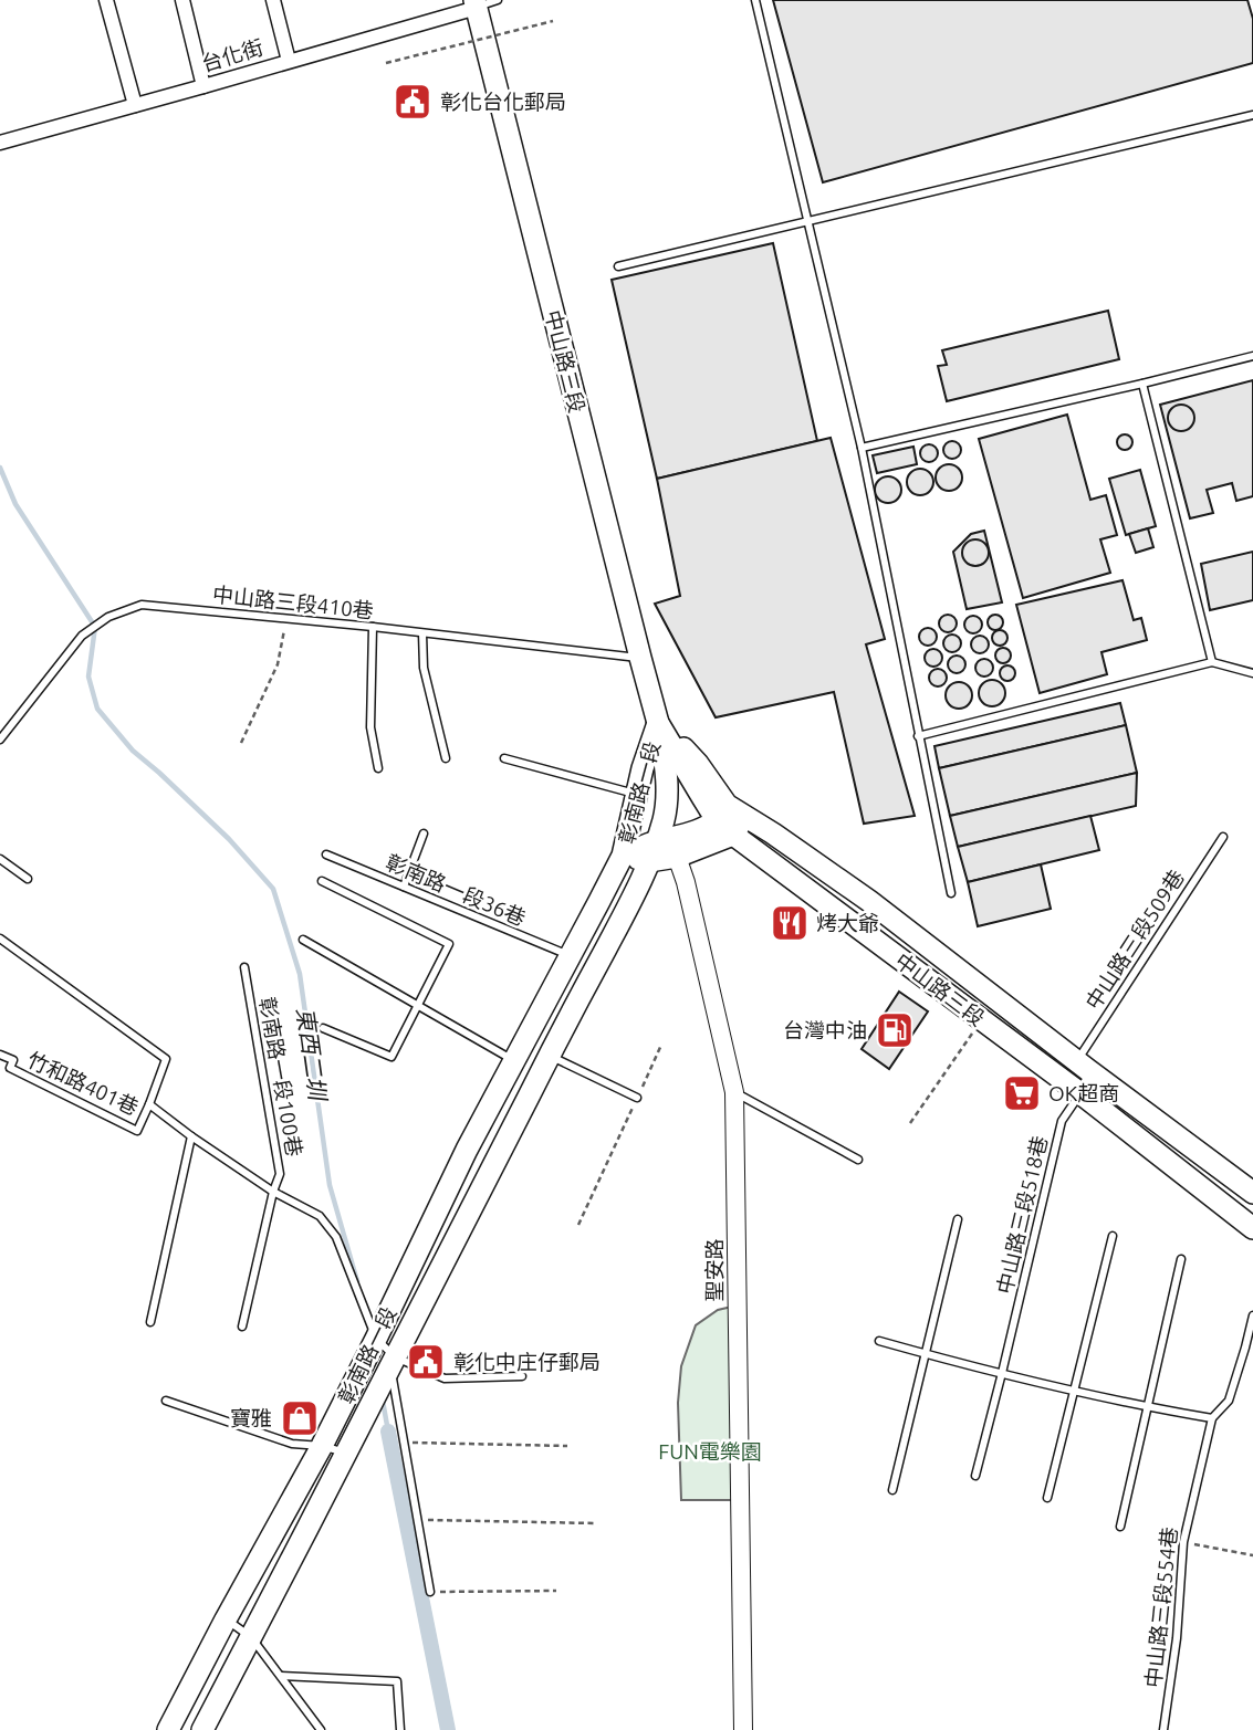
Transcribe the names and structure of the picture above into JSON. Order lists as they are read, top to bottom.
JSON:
{
  "streets": {
    "main road": ["中山路三段", "彰南路一段"],
    "street": ["台化街", "聖安路"],
    "lane": [
      "中山路三段410巷",
      "彰南路一段36巷",
      "中山路三段509巷",
      "彰南路一段100巷",
      "竹和路401巷",
      "中山路三段518巷",
      "中山路三段554巷"
    ]
  },
  "crossings": [
    ["台化街", "中山路三段"],
    ["中山路三段", "中山路三段410巷"],
    ["中山路三段", "彰南路一段"],
    ["中山路三段", "中山路三段509巷"],
    ["中山路三段", "中山路三段518巷"],
    ["彰南路一段", "彰南路一段36巷"],
    ["彰南路一段", "聖安路"],
    ["中山路三段509巷", "中山路三段518巷"]
  ],
  "water": ["東西二圳"],
  "parks": ["FUN電樂園"],
  "places": {
    "public building": ["彰化台化郵局", "彰化中庄仔郵局"],
    "restaurant": ["烤大爺"],
    "fuel station": ["台灣中油"],
    "supermarket": ["OK超商"],
    "shop": ["寶雅"]
  }
}
